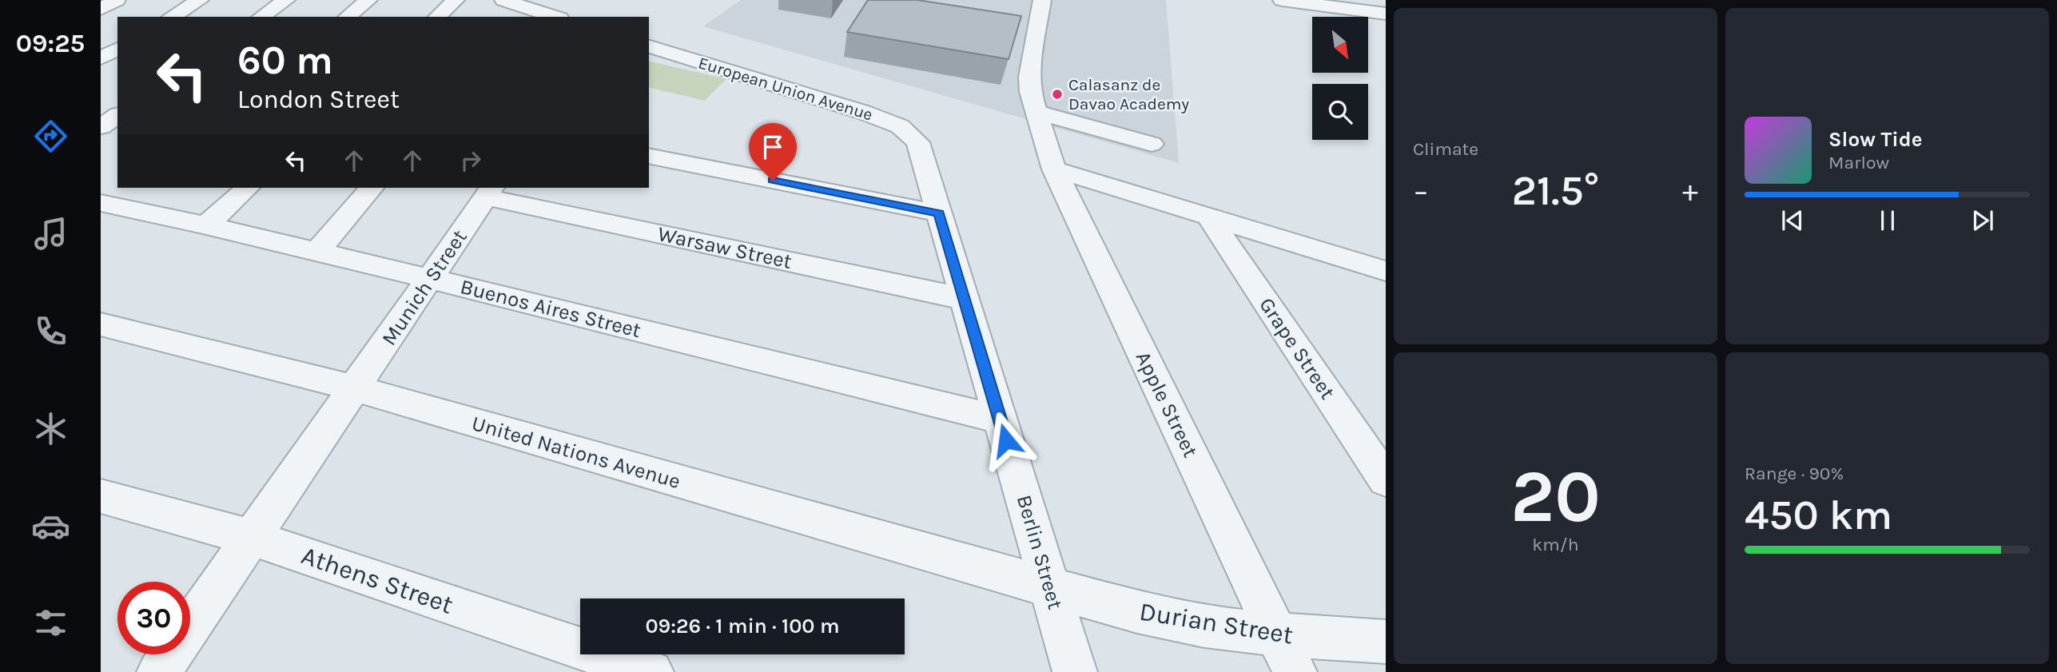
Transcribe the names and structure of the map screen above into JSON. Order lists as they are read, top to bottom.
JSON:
{
  "streets": {
    "street": [
      "European Union Avenue",
      "Warsaw Street",
      "Munich Street",
      "Buenos Aires Street",
      "Grape Street",
      "Apple Street",
      "United Nations Avenue",
      "Berlin Street",
      "Athens Street",
      "Durian Street"
    ]
  },
  "crossings": [
    ["European Union Avenue", "Berlin Street"],
    ["Warsaw Street", "Munich Street"],
    ["Warsaw Street", "Berlin Street"],
    ["Munich Street", "Buenos Aires Street"],
    ["Munich Street", "United Nations Avenue"],
    ["Munich Street", "Athens Street"],
    ["Buenos Aires Street", "Berlin Street"],
    ["Apple Street", "Durian Street"],
    ["United Nations Avenue", "Berlin Street"],
    ["United Nations Avenue", "Durian Street"],
    ["Berlin Street", "Durian Street"]
  ],
  "places": ["Calasanz de Davao Academy"],
  "north": "bottom right",
  "page": {
    "tabs": "09:25",
    "tile": [
      "Climate",
      ["20", "km/h"],
      ["Range · 90%", "450 km"]
    ],
    "turn": ["60 m", "London Street"],
    "song": ["Slow Tide", "Marlow"],
    "heat": ["−", "21.5°", "+"],
    "limit": "30",
    "trip": "09:26 · 1 min · 100 m"
  }
}
